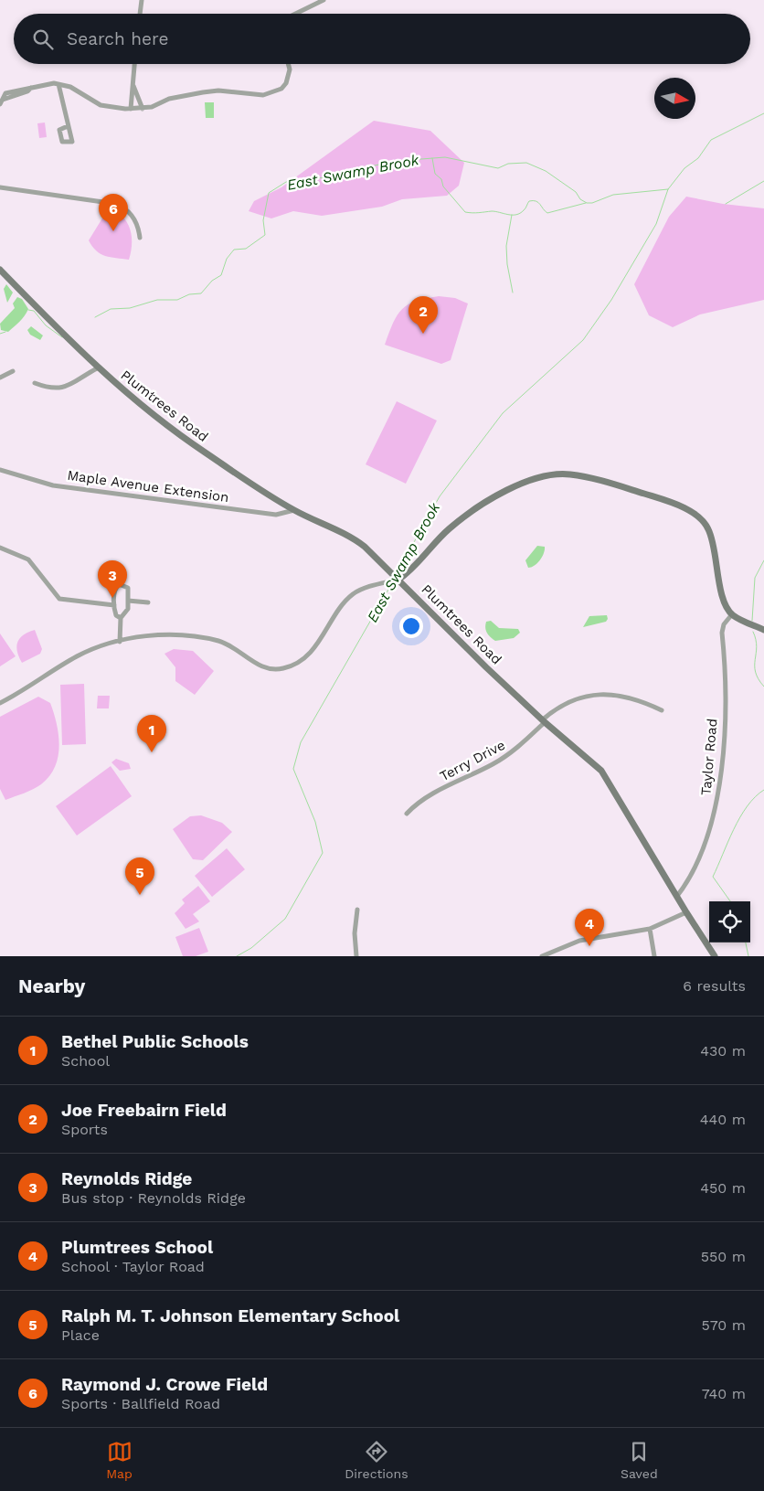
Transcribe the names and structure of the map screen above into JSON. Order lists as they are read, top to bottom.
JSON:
{
  "streets": {
    "main road": ["Plumtrees Road"],
    "street": ["Maple Avenue Extension", "Taylor Road", "Terry Drive"]
  },
  "crossings": [
    ["Plumtrees Road", "Maple Avenue Extension"],
    ["Plumtrees Road", "Taylor Road"],
    ["Plumtrees Road", "Terry Drive"]
  ],
  "water": ["East Swamp Brook"],
  "north": "right",
  "page": {
    "search": "Search here",
    "pins": [
      "6",
      "2",
      "3",
      "1",
      "5",
      "4"
    ],
    "heading": ["Nearby", "6 results"],
    "list": [
      {
        "mark": "1",
        "name": "Bethel Public Schools",
        "note": "School",
        "value": "430 m"
      },
      {
        "mark": "2",
        "name": "Joe Freebairn Field",
        "note": "Sports",
        "value": "440 m"
      },
      {
        "mark": "3",
        "name": "Reynolds Ridge",
        "note": "Bus stop · Reynolds Ridge",
        "value": "450 m"
      },
      {
        "mark": "4",
        "name": "Plumtrees School",
        "note": "School · Taylor Road",
        "value": "550 m"
      },
      {
        "mark": "5",
        "name": "Ralph M. T. Johnson Elementary School",
        "note": "Place",
        "value": "570 m"
      },
      {
        "mark": "6",
        "name": "Raymond J. Crowe Field",
        "note": "Sports · Ballfield Road",
        "value": "740 m"
      }
    ],
    "nav": ["Map", "Directions", "Saved"]
  }
}
